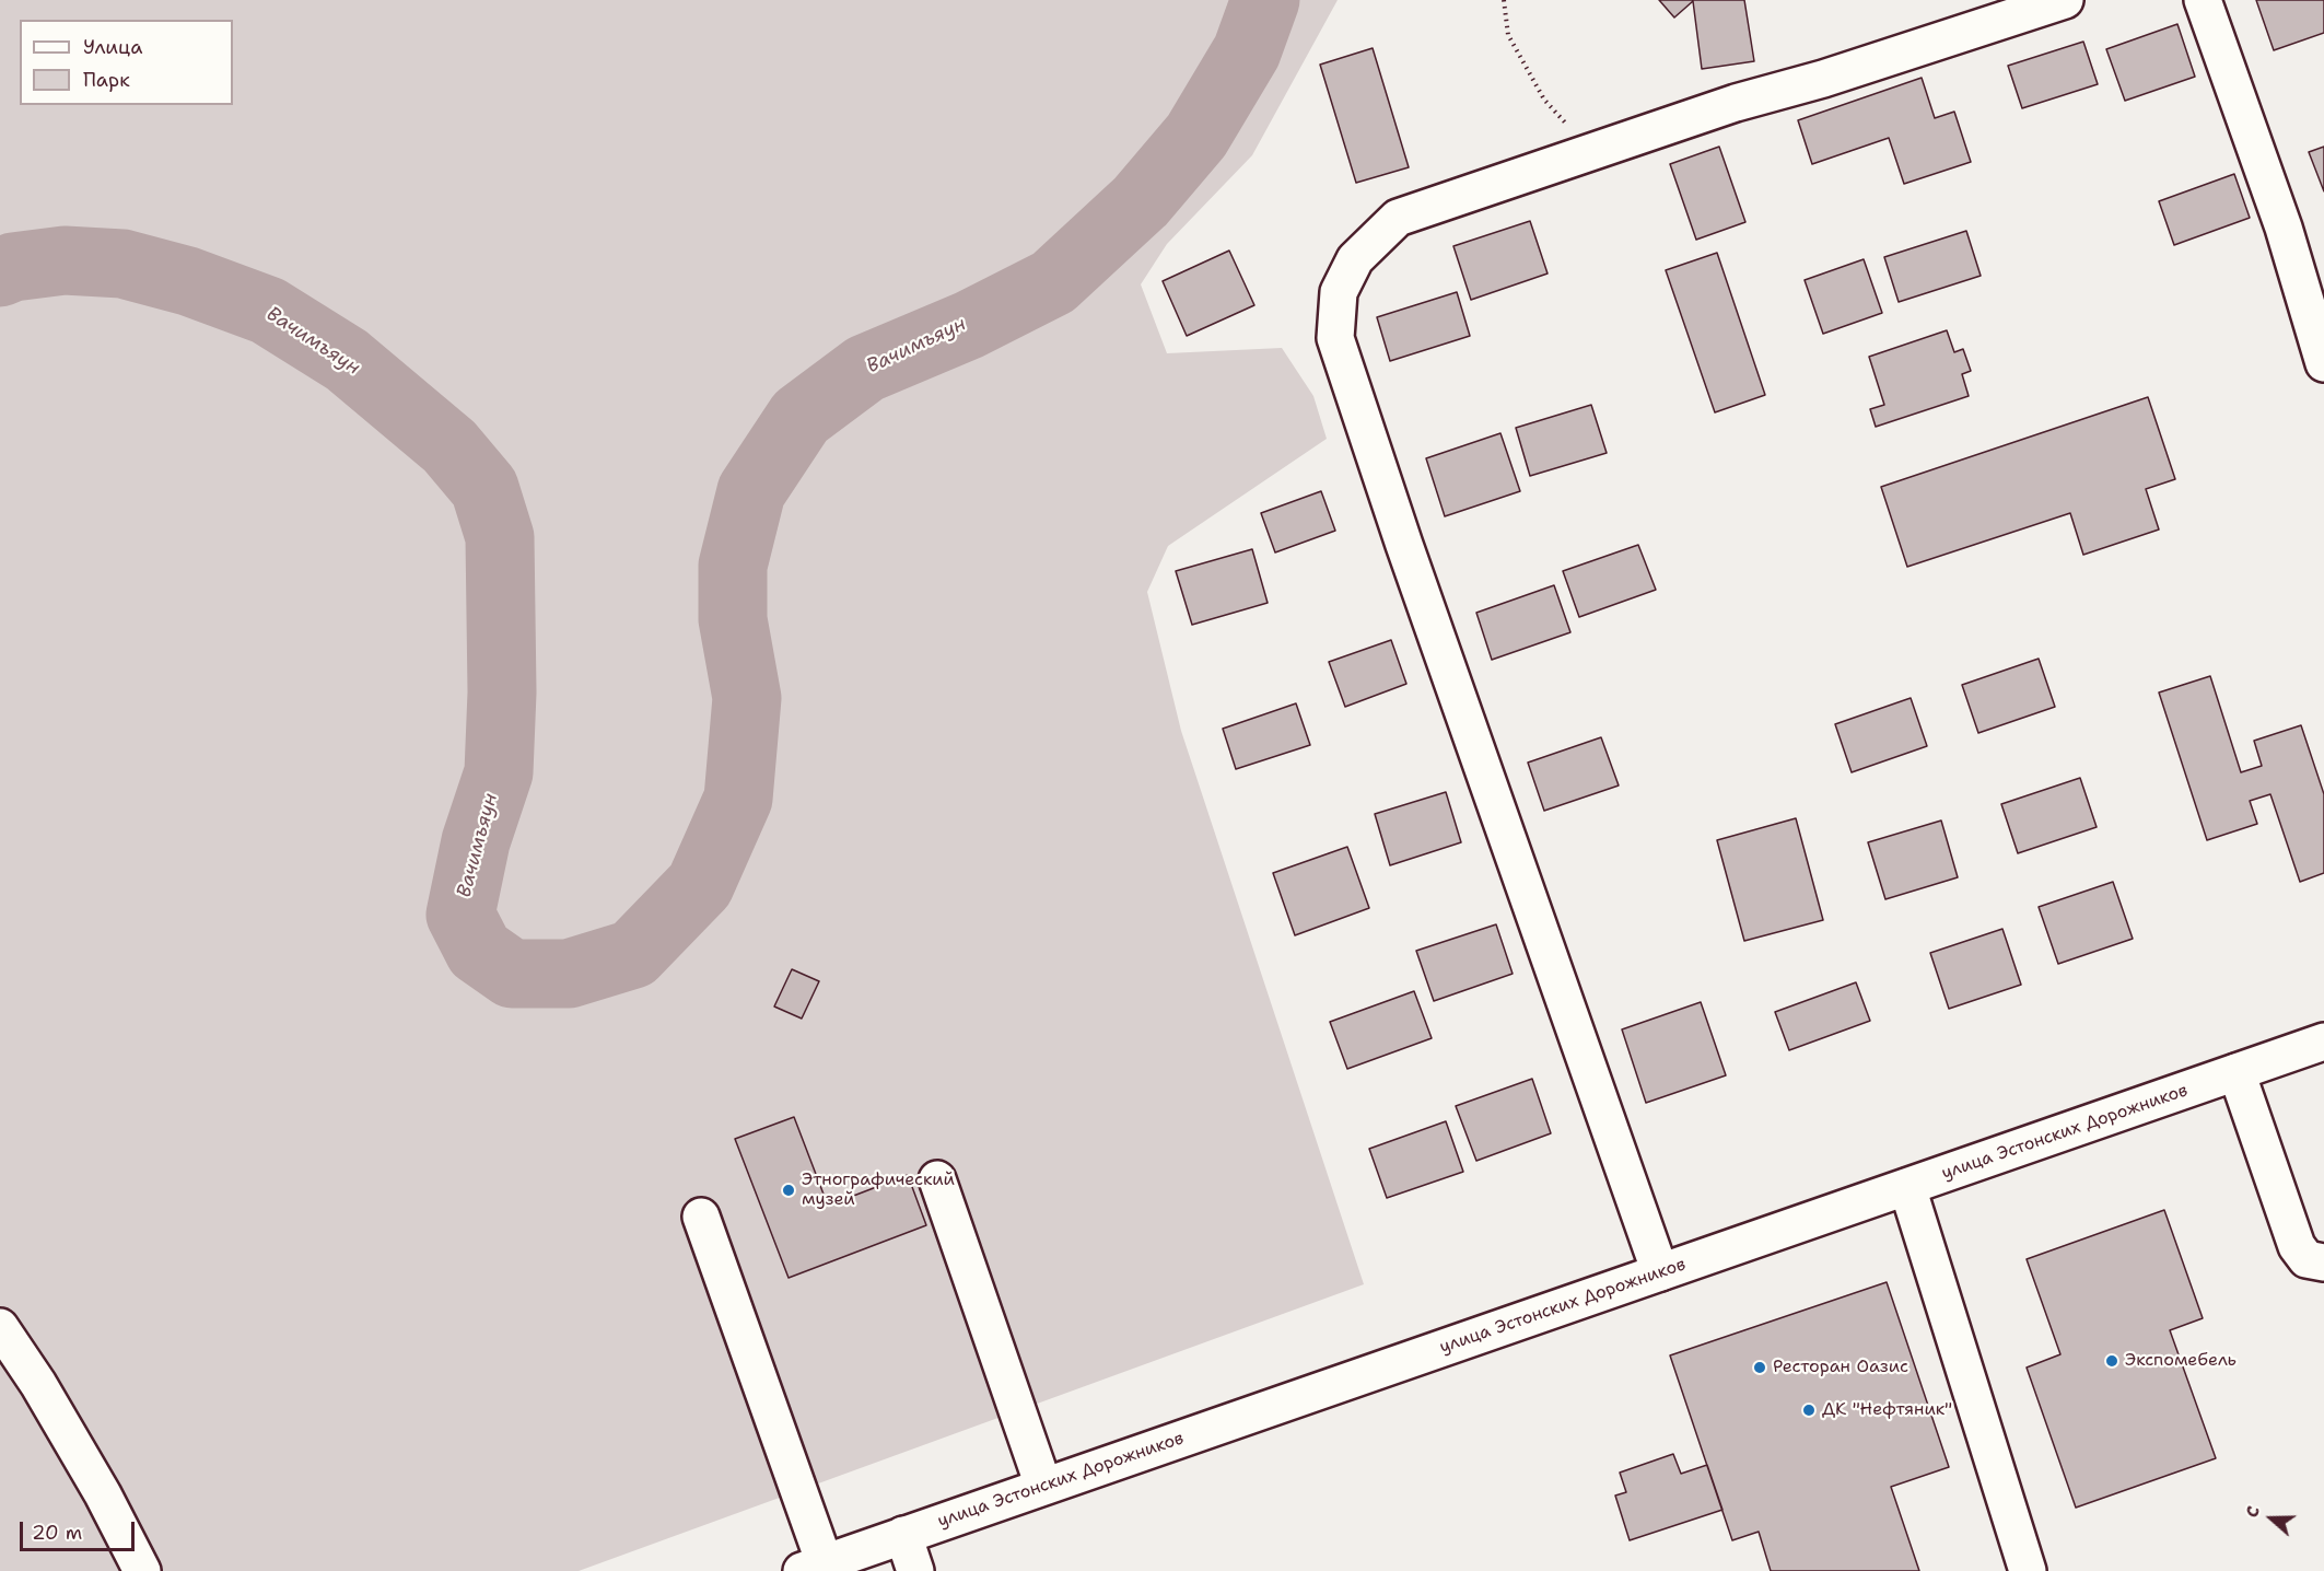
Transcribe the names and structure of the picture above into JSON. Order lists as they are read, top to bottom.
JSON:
{
  "streets": {
    "street": ["улица Эстонских Дорожников"]
  },
  "water": ["Вачимъяун"],
  "places": [
    "Этнографический музей",
    "Экспомебель",
    "Ресторан Оазис",
    "ДК \"Нефтяник\""
  ],
  "legend": ["Улица", "Парк"],
  "scale_bar": "20 m",
  "north": "left"
}
